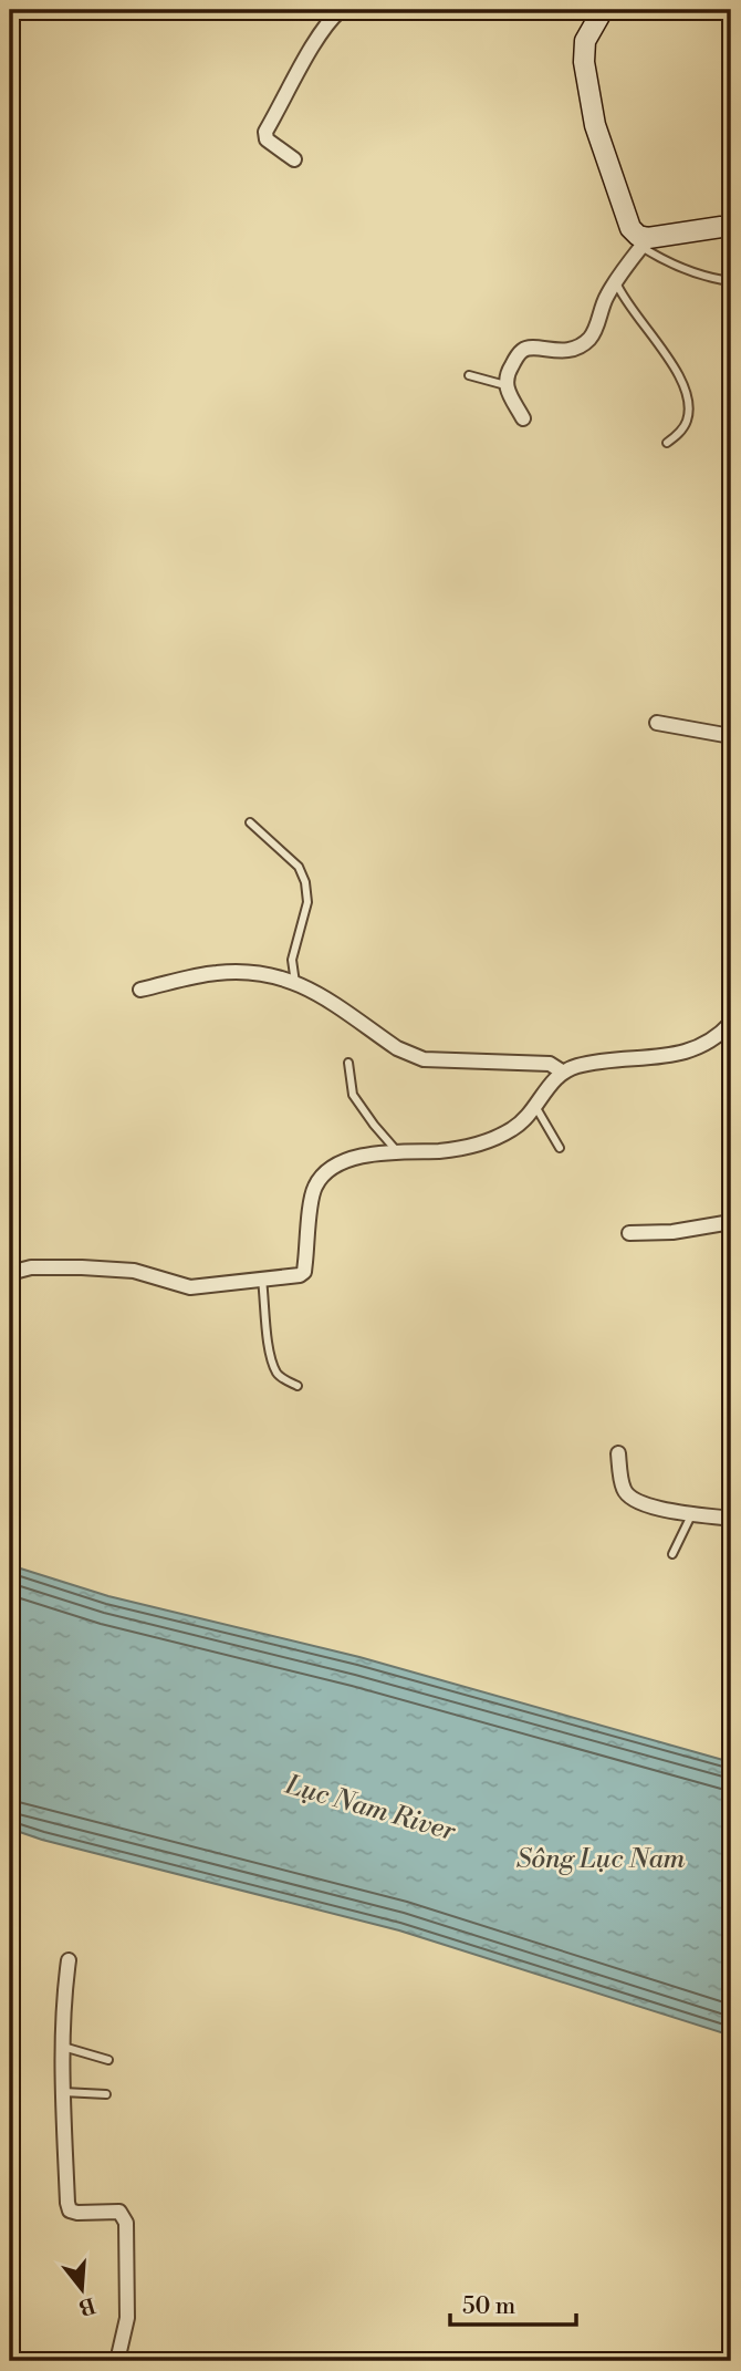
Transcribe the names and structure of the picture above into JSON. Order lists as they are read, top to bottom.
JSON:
{
  "water": ["Lục Nam River", "Sông Lục Nam"],
  "scale_bar": "50 m",
  "north": "bottom"
}
